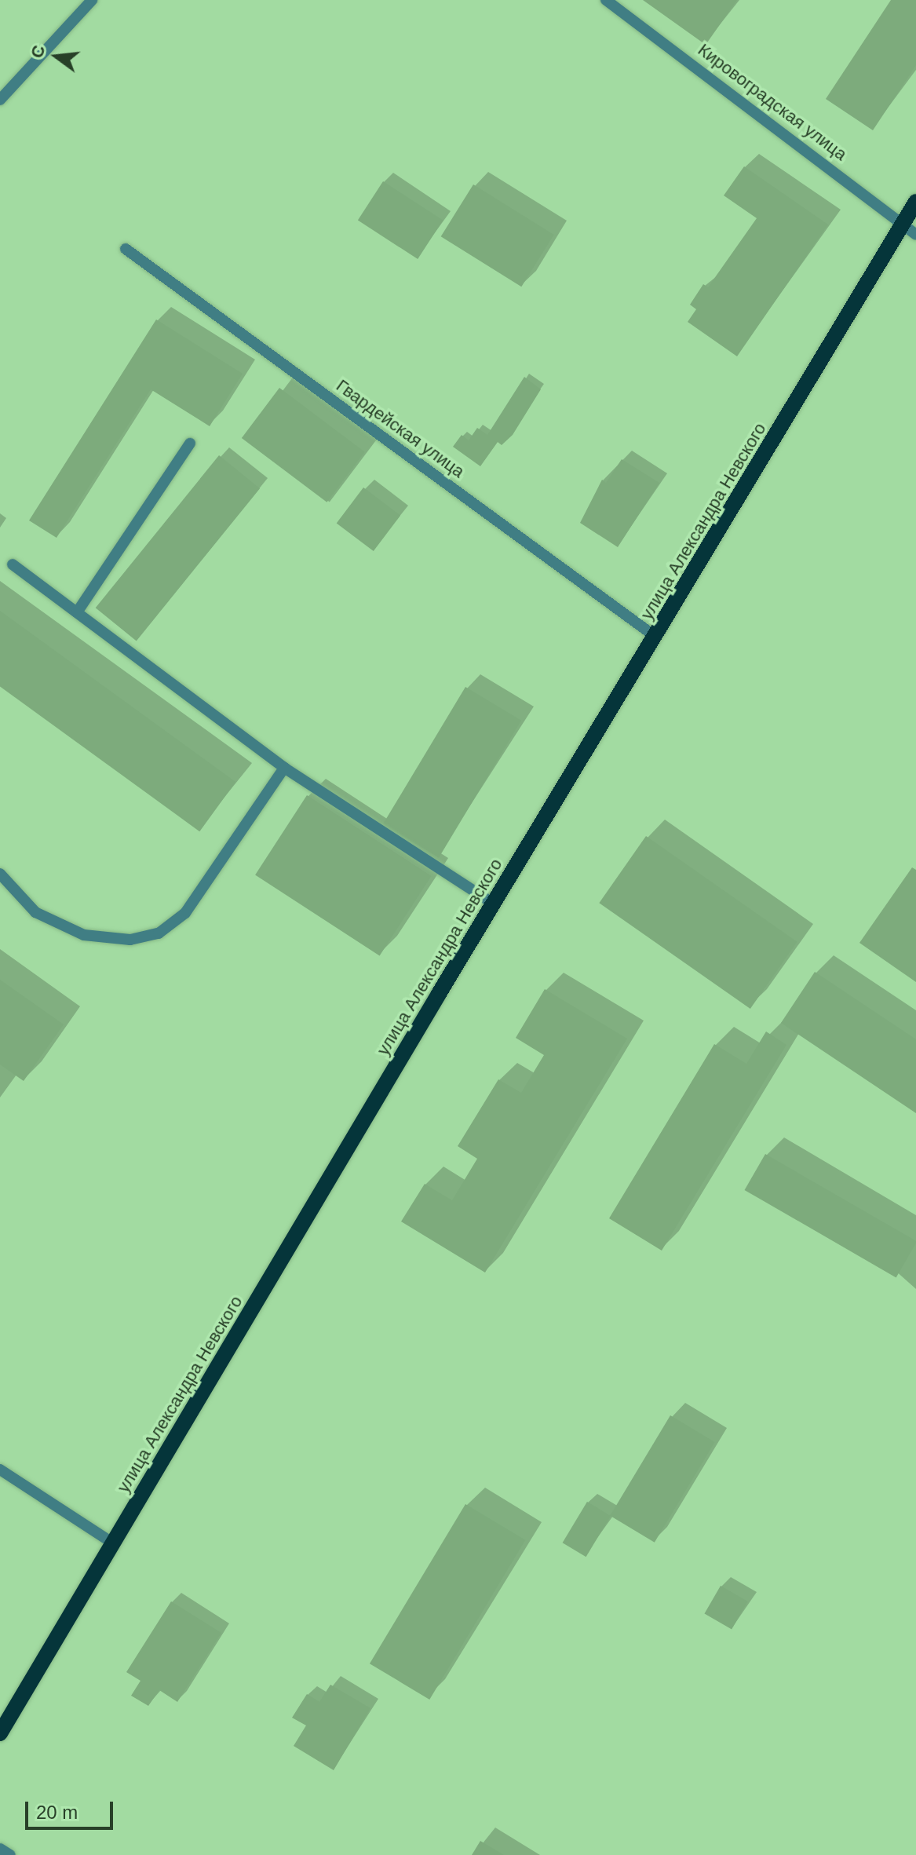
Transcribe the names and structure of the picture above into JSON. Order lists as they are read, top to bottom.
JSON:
{
  "streets": {
    "main road": ["улица Александра Невского"],
    "street": ["Кировоградская улица", "Гвардейская улица"]
  },
  "crossings": [
    ["Кировоградская улица", "улица Александра Невского"],
    ["Гвардейская улица", "улица Александра Невского"]
  ],
  "scale_bar": "20 m",
  "north": "left"
}
